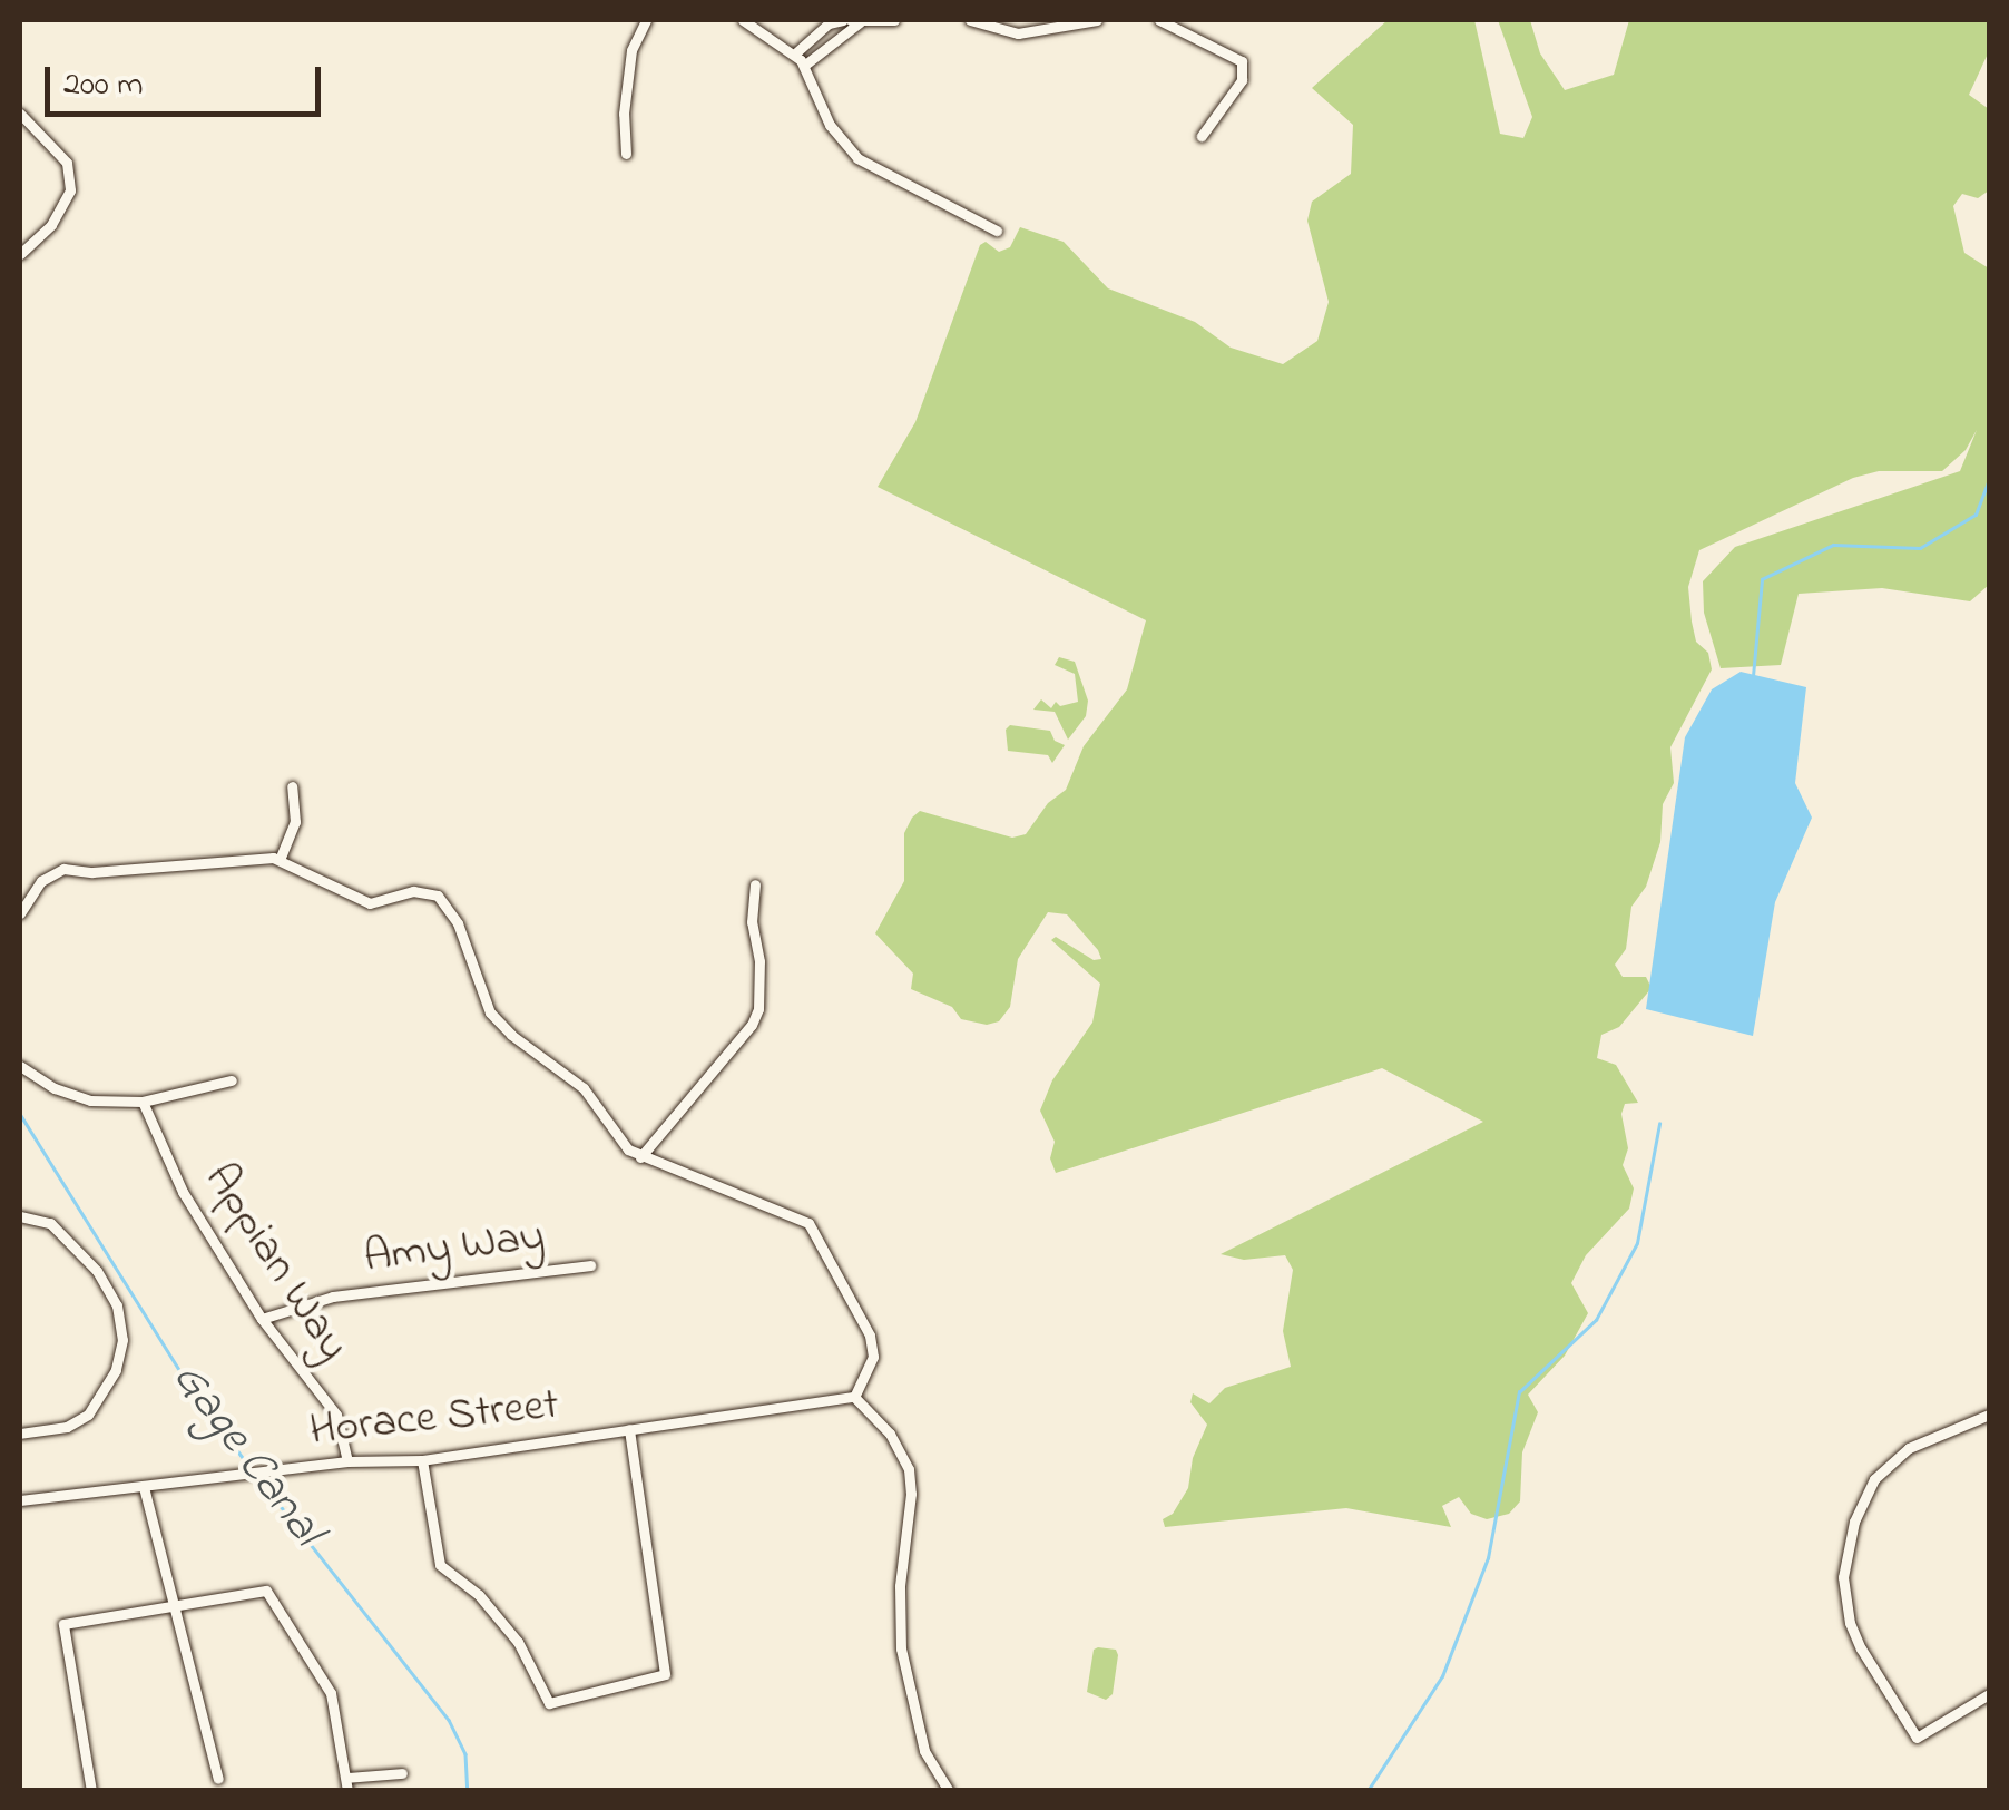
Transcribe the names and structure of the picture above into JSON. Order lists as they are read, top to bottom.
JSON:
{
  "streets": {
    "street": ["Amy Way", "Appian Way", "Horace Street"]
  },
  "crossings": [
    ["Amy Way", "Appian Way"],
    ["Appian Way", "Horace Street"]
  ],
  "water": ["Gage Canal"],
  "scale_bar": "200 m"
}
